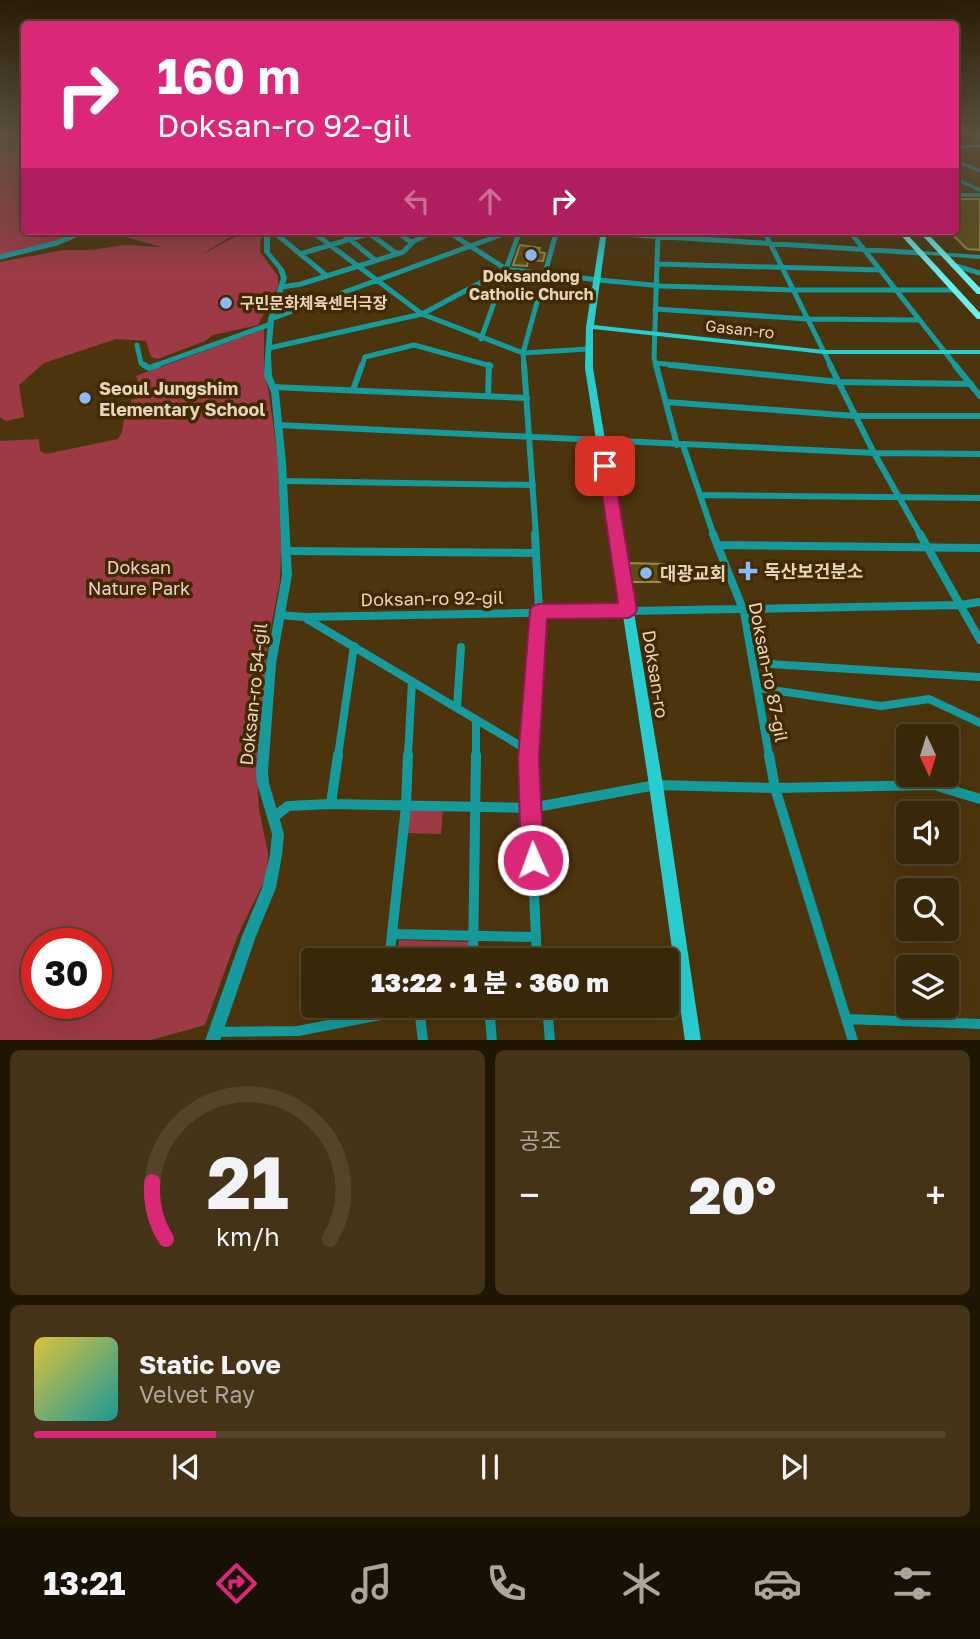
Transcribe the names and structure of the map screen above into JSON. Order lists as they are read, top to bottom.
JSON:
{
  "streets": {
    "main road": ["Gasan-ro", "Doksan-ro"],
    "street": ["Doksan-ro 92-gil", "Doksan-ro 87-gil", "Doksan-ro 54-gil"]
  },
  "crossings": [
    ["Gasan-ro", "Doksan-ro"],
    ["Doksan-ro 92-gil", "Doksan-ro 87-gil"],
    ["Doksan-ro 92-gil", "Doksan-ro"],
    ["Doksan-ro 92-gil", "Doksan-ro 54-gil"]
  ],
  "parks": ["Doksan Nature Park"],
  "places": {
    "other": [
      "Doksandong Catholic Church",
      "구민문화체육센터극장",
      "Seoul Jungshim Elementary School",
      "대광교회"
    ],
    "health": ["독산보건분소"]
  },
  "north": "bottom",
  "page": {
    "turn": ["160 m", "Doksan-ro 92-gil"],
    "limit": "30",
    "trip": "13:22 · 1 분 · 360 m",
    "tile": "공조",
    "heat": ["−", "20°", "+"],
    "song": ["Static Love", "Velvet Ray"],
    "tabs": "13:21",
    "gauge": ["21", "km/h"]
  }
}
